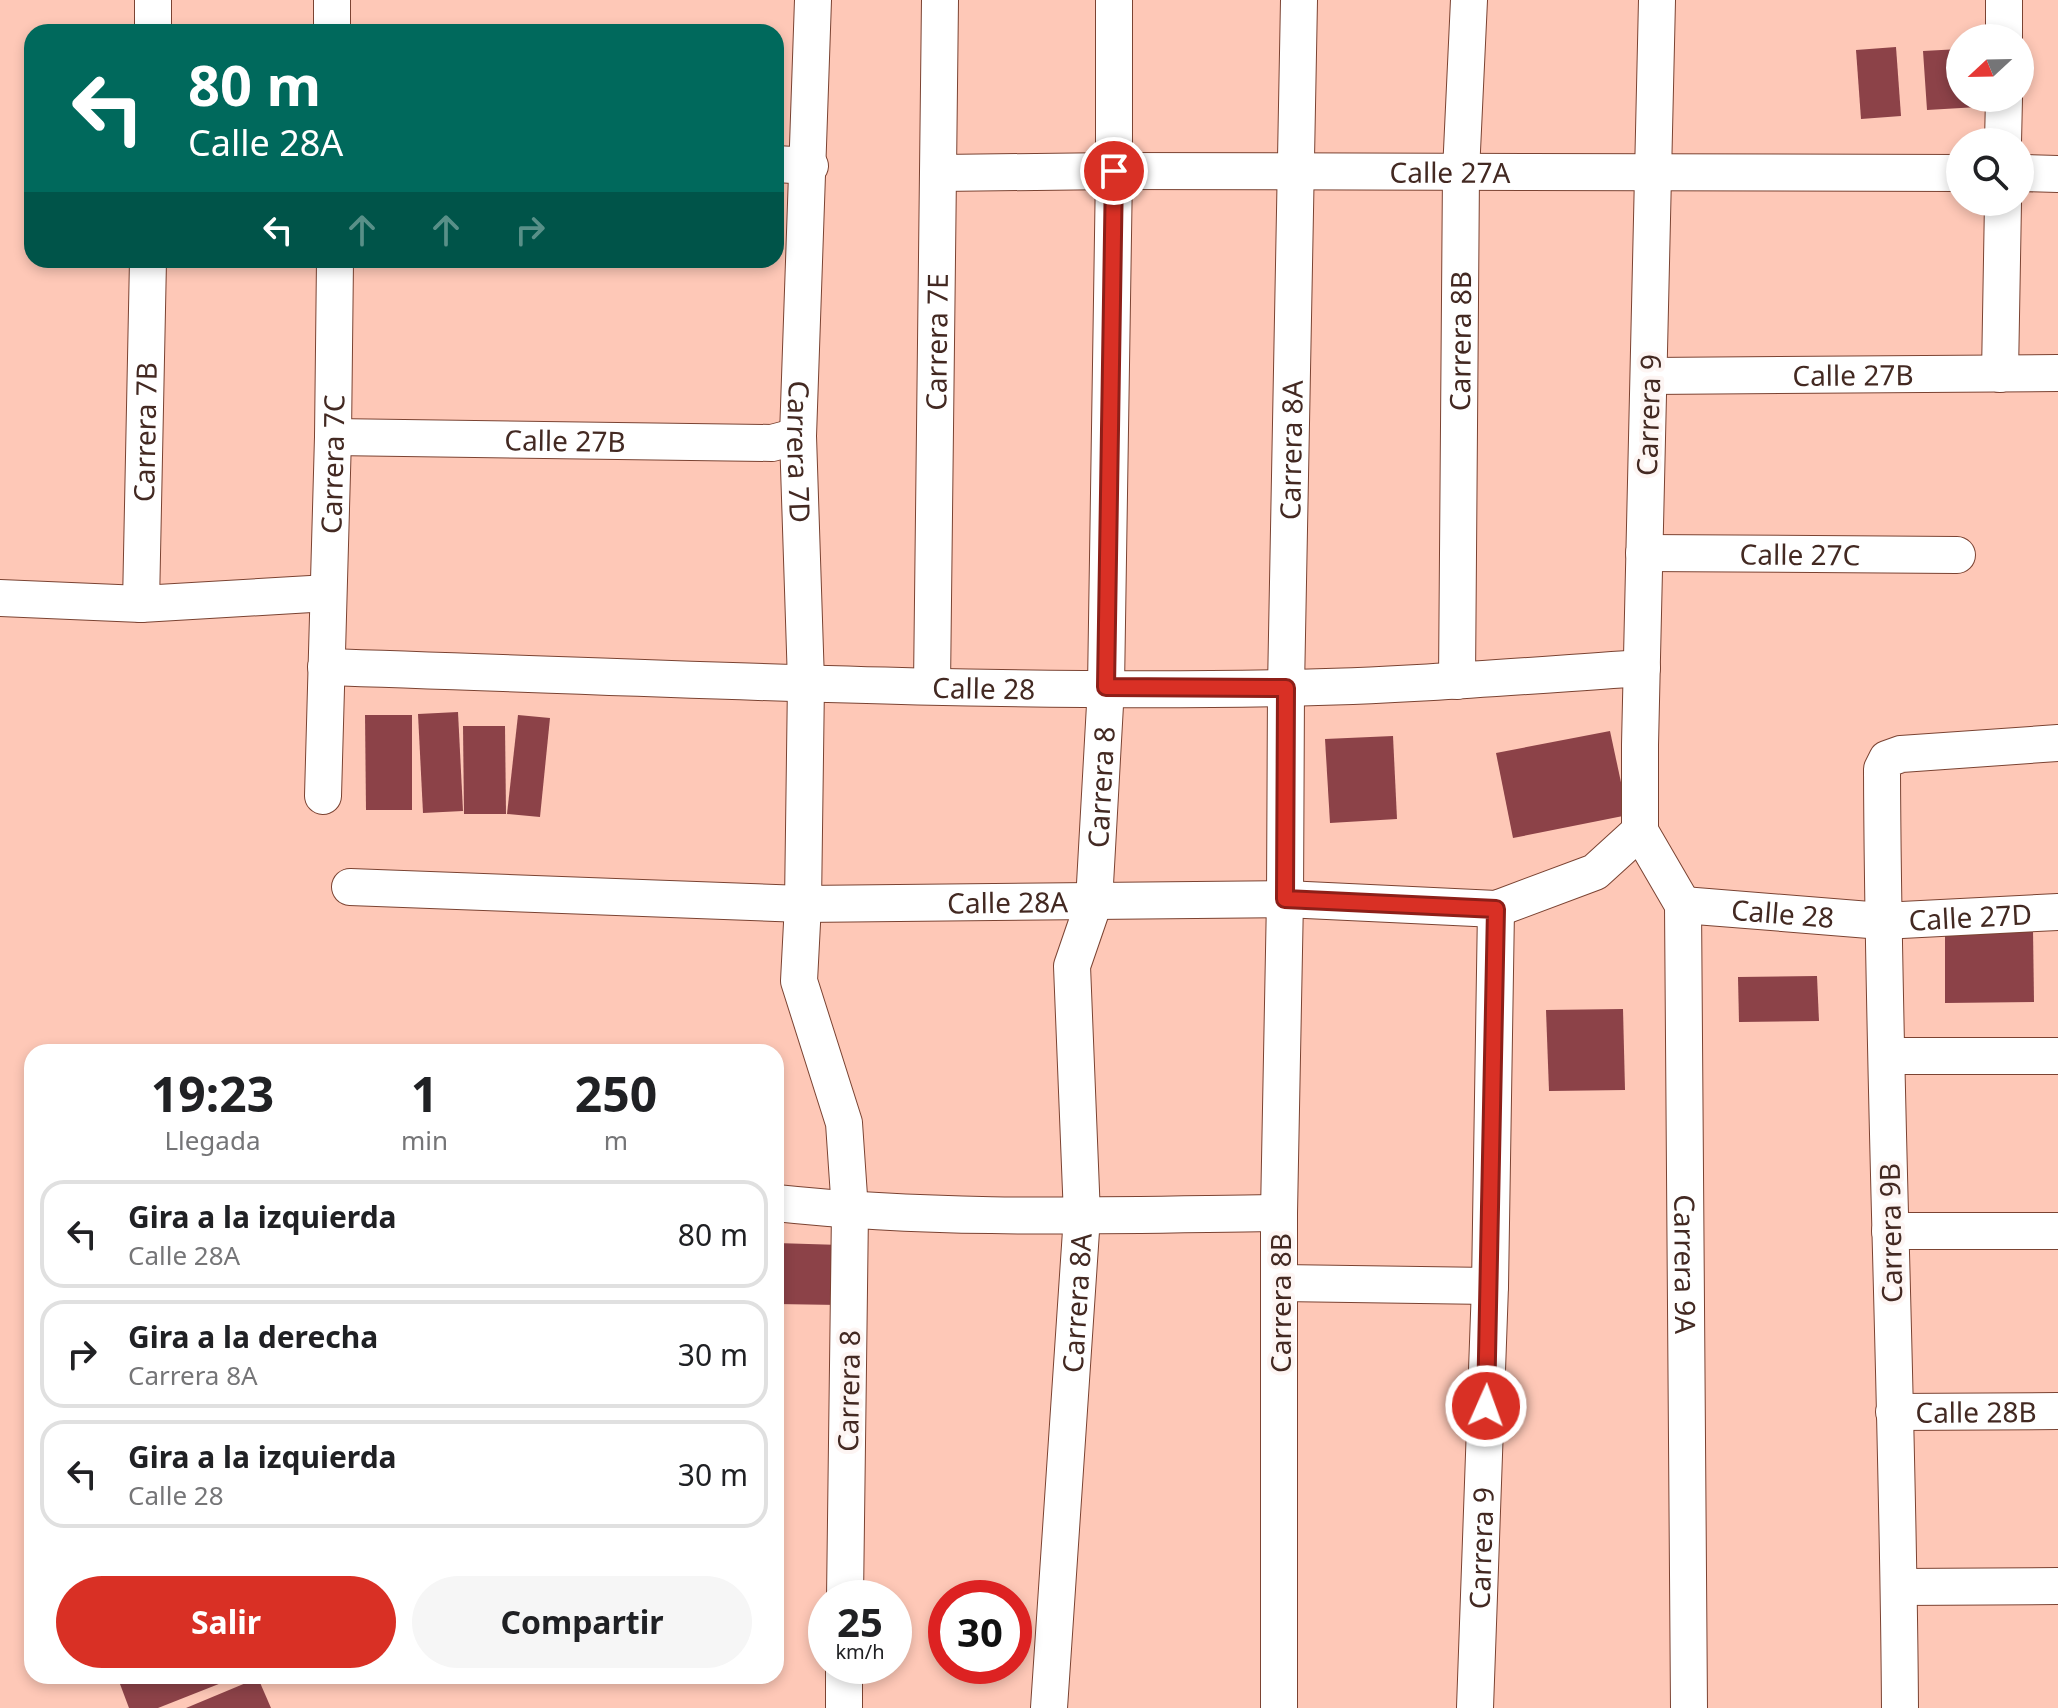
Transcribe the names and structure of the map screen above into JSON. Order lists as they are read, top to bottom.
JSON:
{
  "streets": {
    "street": [
      "Calle 27A",
      "Carrera 8B",
      "Carrera 7E",
      "Calle 27B",
      "Carrera 9",
      "Carrera 7B",
      "Carrera 8A",
      "Carrera 7D",
      "Carrera 7C",
      "Calle 27C",
      "Calle 28",
      "Carrera 8",
      "Calle 28A",
      "Calle 27D",
      "Carrera 9B",
      "Carrera 9A",
      "Calle 28B"
    ]
  },
  "crossings": [
    ["Calle 27A", "Carrera 8B"],
    ["Calle 27A", "Carrera 7E"],
    ["Calle 27A", "Carrera 9"],
    ["Calle 27A", "Carrera 8A"],
    ["Calle 27A", "Carrera 8"],
    ["Carrera 8B", "Carrera 8A"],
    ["Carrera 8B", "Calle 28"],
    ["Carrera 8B", "Calle 28A"],
    ["Carrera 7E", "Calle 28"],
    ["Calle 27B", "Carrera 9"],
    ["Calle 27B", "Carrera 7D"],
    ["Calle 27B", "Carrera 7C"],
    ["Carrera 9", "Calle 27C"],
    ["Carrera 9", "Calle 28"],
    ["Carrera 9", "Calle 28A"],
    ["Carrera 9", "Carrera 9A"],
    ["Carrera 8A", "Calle 28"],
    ["Carrera 8A", "Carrera 8"],
    ["Carrera 8A", "Calle 28A"],
    ["Carrera 7D", "Calle 28"],
    ["Carrera 7D", "Carrera 8"],
    ["Carrera 7D", "Calle 28A"],
    ["Carrera 7C", "Calle 28"],
    ["Calle 28", "Carrera 8"],
    ["Calle 28", "Calle 27D"],
    ["Calle 28", "Carrera 9B"],
    ["Calle 28", "Carrera 9A"],
    ["Carrera 8", "Calle 28A"],
    ["Calle 28A", "Carrera 9A"],
    ["Calle 27D", "Carrera 9B"],
    ["Carrera 9B", "Calle 28B"]
  ],
  "north": "left",
  "page": {
    "turn": ["80 m", "Calle 28A"],
    "eta": [
      "19:23",
      "Llegada",
      "1",
      "min",
      "250",
      "m"
    ],
    "list": [
      {
        "name": "Gira a la izquierda",
        "note": "Calle 28A",
        "value": "80 m"
      },
      {
        "name": "Gira a la derecha",
        "note": "Carrera 8A",
        "value": "30 m"
      },
      {
        "name": "Gira a la izquierda",
        "note": "Calle 28",
        "value": "30 m"
      }
    ],
    "buttons": ["Salir", "Compartir"],
    "speed": "25 km/h",
    "limit": "30"
  }
}
